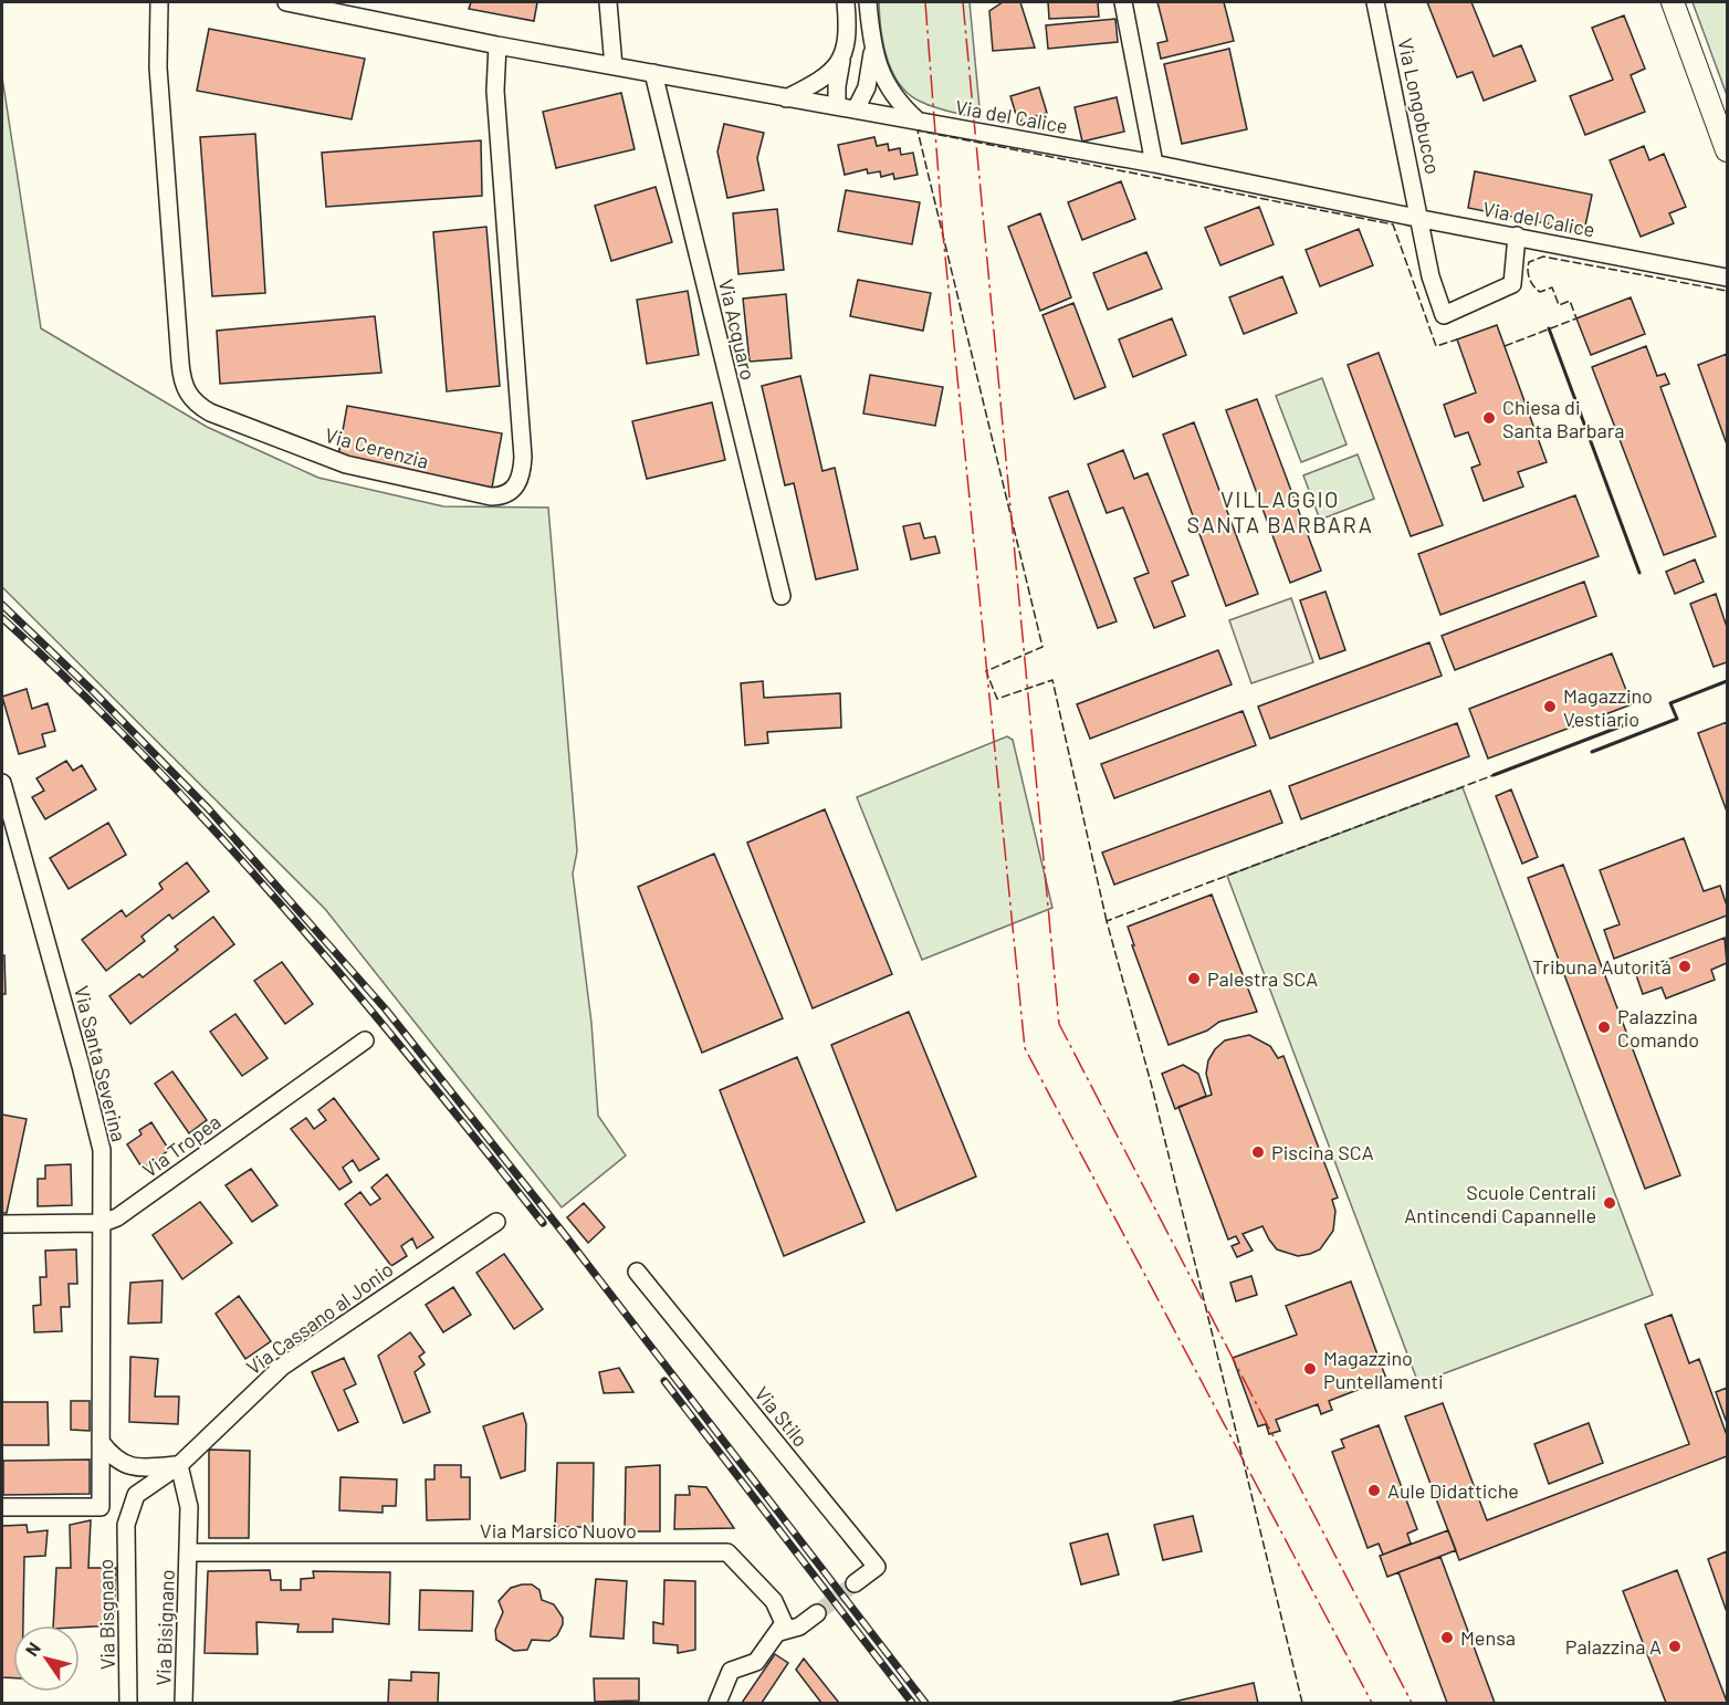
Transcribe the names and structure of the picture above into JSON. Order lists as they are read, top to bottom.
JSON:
{
  "streets": {
    "street": [
      "Via Longobucco",
      "Via del Calice",
      "Via Acquaro",
      "Via Cerenzia",
      "Via Santa Severina",
      "Via Tropea",
      "Via Cassano al Jonio",
      "Via Stilo",
      "Via Marsico Nuovo",
      "Via Bisgnano",
      "Via Bisignano"
    ]
  },
  "crossings": [
    ["Via Longobucco", "Via del Calice"],
    ["Via del Calice", "Via Acquaro"],
    ["Via del Calice", "Via Cerenzia"],
    ["Via Santa Severina", "Via Tropea"],
    ["Via Cassano al Jonio", "Via Bisgnano"],
    ["Via Cassano al Jonio", "Via Bisignano"],
    ["Via Marsico Nuovo", "Via Bisignano"]
  ],
  "districts": ["VILLAGGIO SANTA BARBARA"],
  "places": [
    "Chiesa di Santa Barbara",
    "Magazzino Vestiario",
    "Tribuna Autoritá",
    "Palestra SCA",
    "Palazzina Comando",
    "Piscina SCA",
    "Scuole Centrali Antincendi Capannelle",
    "Magazzino Puntellamenti",
    "Aule Didattiche",
    "Mensa",
    "Palazzina A"
  ],
  "north": "top left"
}
